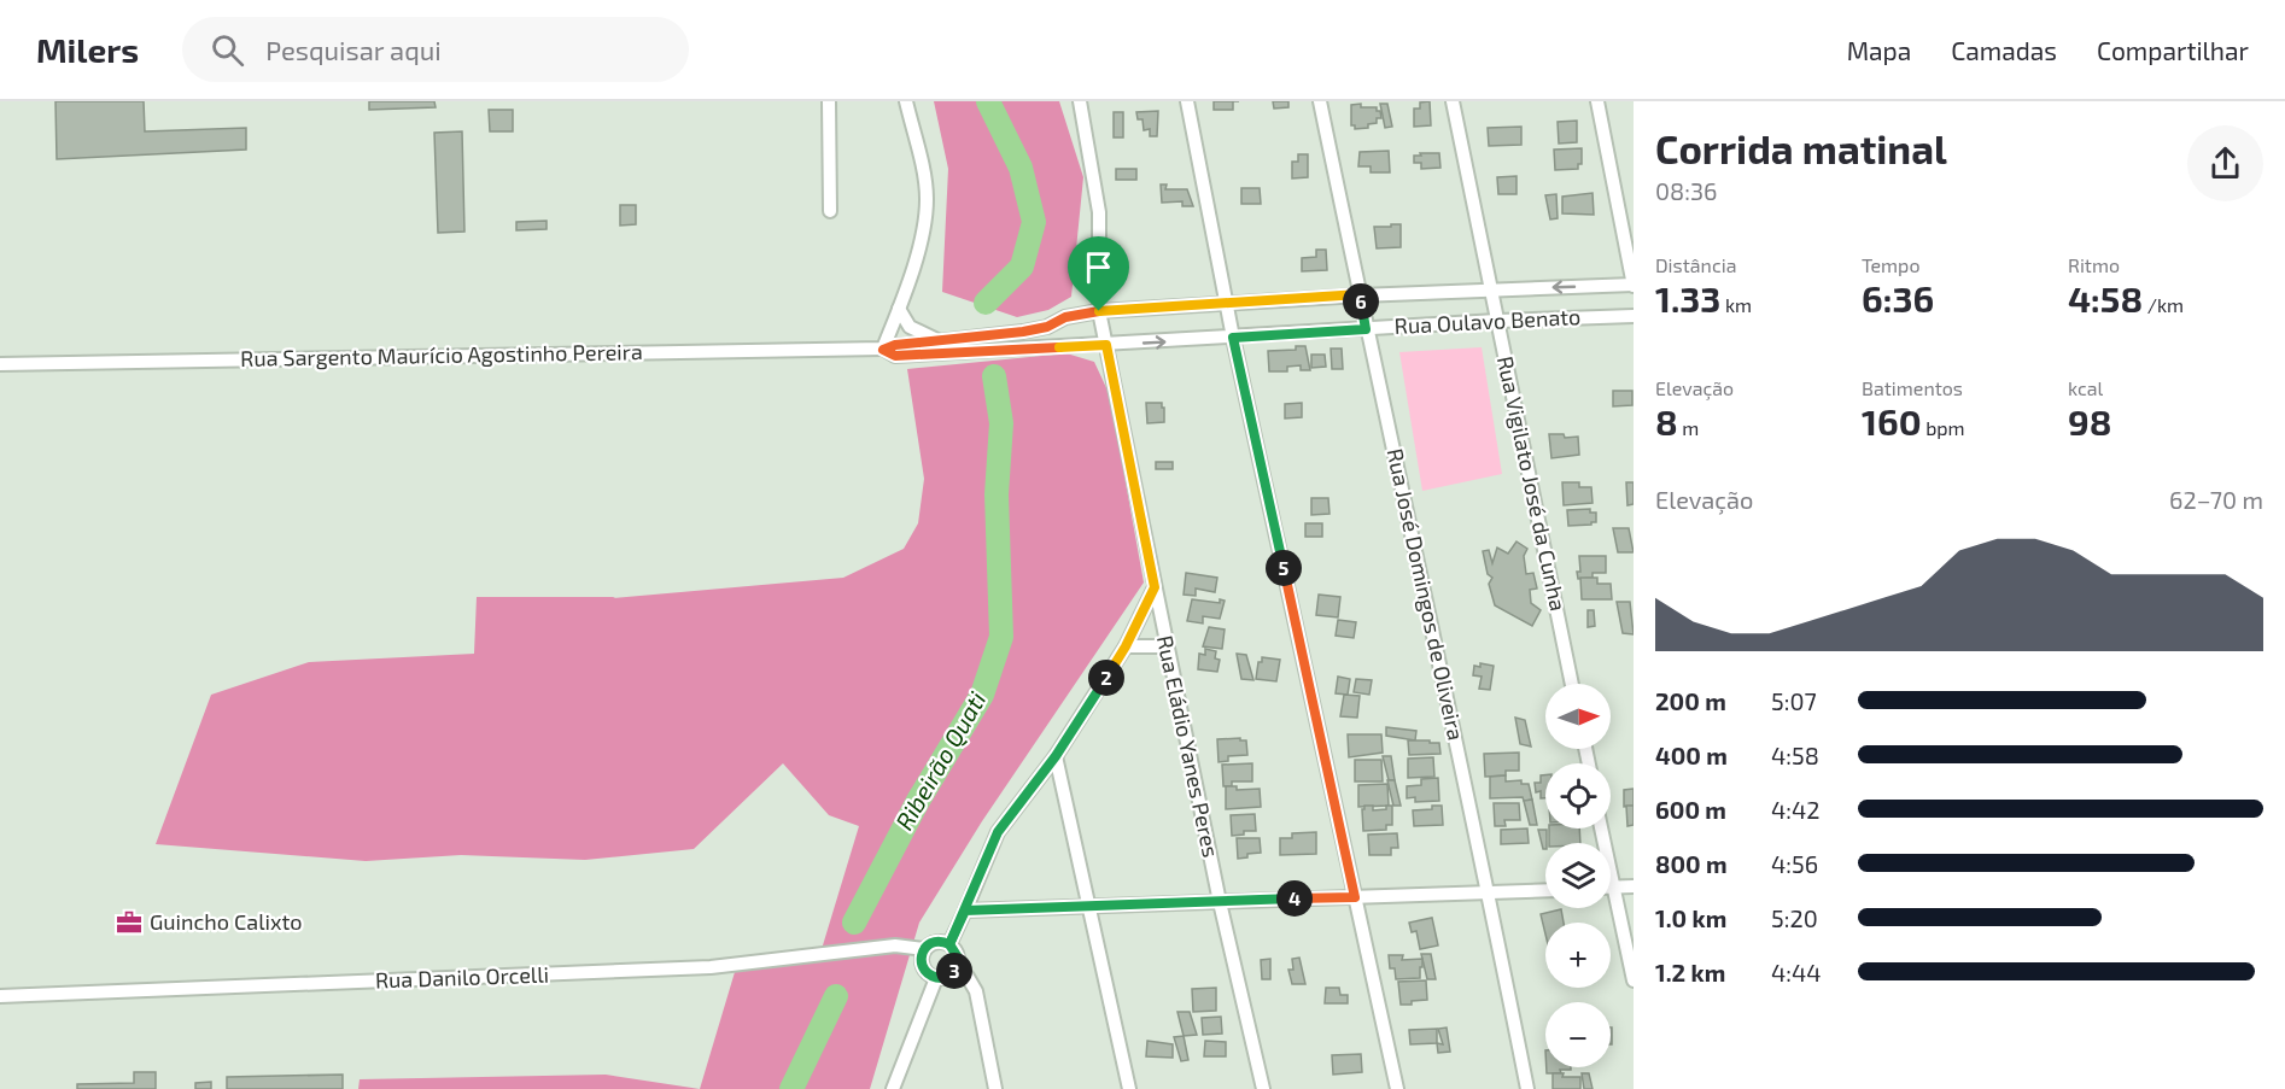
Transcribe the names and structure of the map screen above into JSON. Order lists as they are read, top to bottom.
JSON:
{
  "streets": {
    "street": [
      "Rua Oulavo Benato",
      "Rua Sargento Maurício Agostinho Pereira",
      "Rua Vigilato José da Cunha",
      "Rua José Domingos de Oliveira",
      "Rua Eládio Yanes Peres",
      "Rua Danilo Orcelli"
    ]
  },
  "crossings": [
    ["Rua Oulavo Benato", "Rua Sargento Maurício Agostinho Pereira"],
    ["Rua Oulavo Benato", "Rua Vigilato José da Cunha"],
    ["Rua Oulavo Benato", "Rua José Domingos de Oliveira"],
    ["Rua Oulavo Benato", "Rua Eládio Yanes Peres"]
  ],
  "water": ["Ribeirão Quati"],
  "places": {
    "office": ["Guincho Calixto"]
  },
  "north": "right",
  "page": {
    "header": "Milers",
    "search": "Pesquisar aqui",
    "nav": ["Mapa", "Camadas", "Compartilhar"],
    "heading": ["Corrida matinal", "08:36"],
    "stats": [
      ["Distância", "1.33 km"],
      ["Tempo", "6:36"],
      ["Ritmo", "4:58 /km"],
      ["Elevação", "8 m"],
      ["Batimentos", "160 bpm"],
      ["kcal", "98"]
    ],
    "pins": [
      "6",
      "5",
      "2",
      "4",
      "3"
    ],
    "chart": ["Elevação", "62–70 m"],
    "list": [
      {
        "name": "200 m",
        "note": "5:07"
      },
      {
        "name": "400 m",
        "note": "4:58"
      },
      {
        "name": "600 m",
        "note": "4:42"
      },
      {
        "name": "800 m",
        "note": "4:56"
      },
      {
        "name": "1.0 km",
        "note": "5:20"
      },
      {
        "name": "1.2 km",
        "note": "4:44"
      }
    ],
    "map_buttons": ["+", "−"]
  }
}
